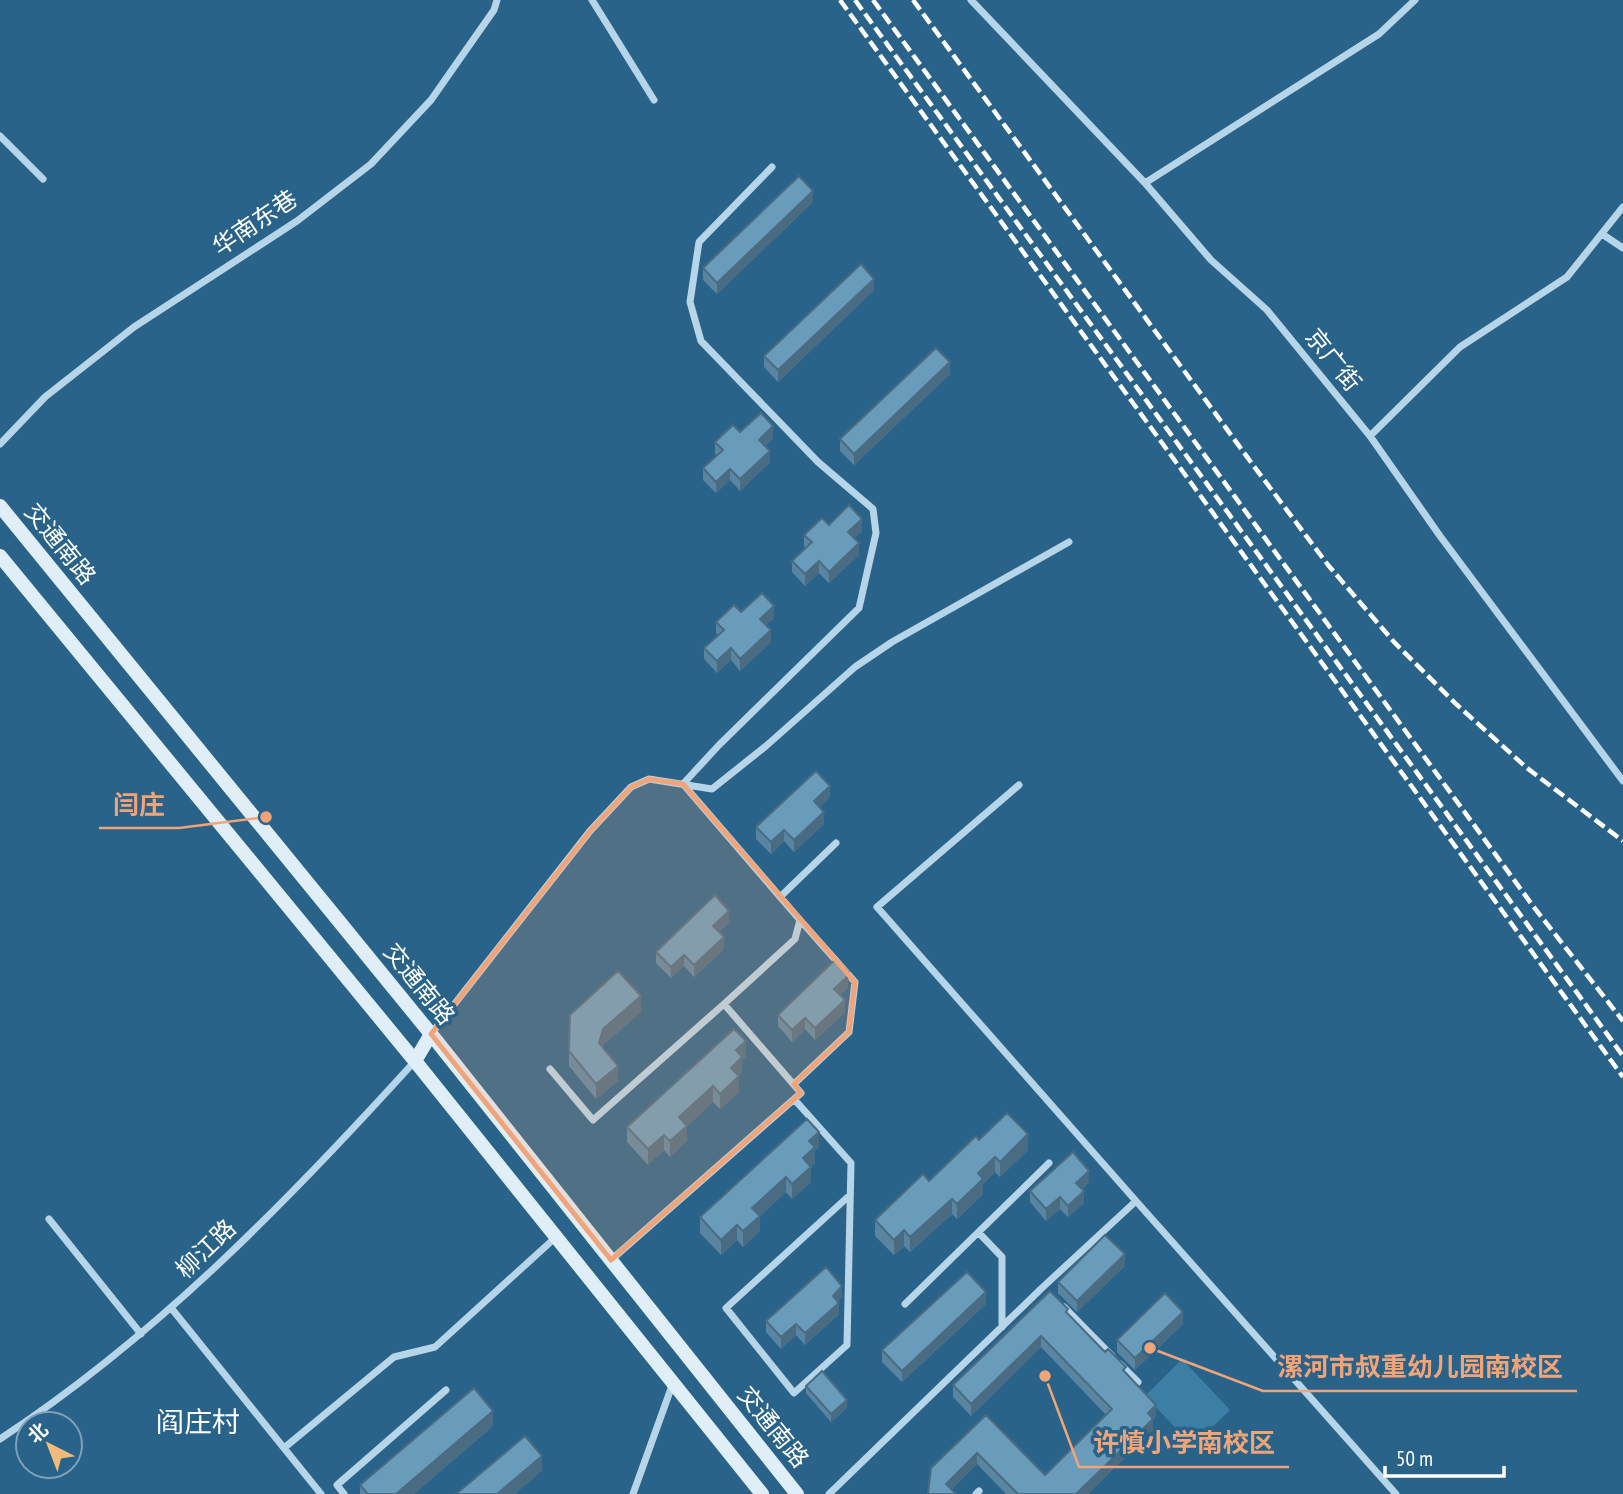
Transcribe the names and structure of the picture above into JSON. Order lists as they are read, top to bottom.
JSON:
{
  "streets": {
    "main road": ["交通南路"],
    "street": ["华南东巷", "京广街", "柳江路"]
  },
  "crossings": [
    ["交通南路", "柳江路"]
  ],
  "districts": ["阎庄村"],
  "places": ["闫庄", "漯河市叔重幼儿园南校区", "许慎小学南校区"],
  "scale_bar": "50 m",
  "north": "top left"
}
